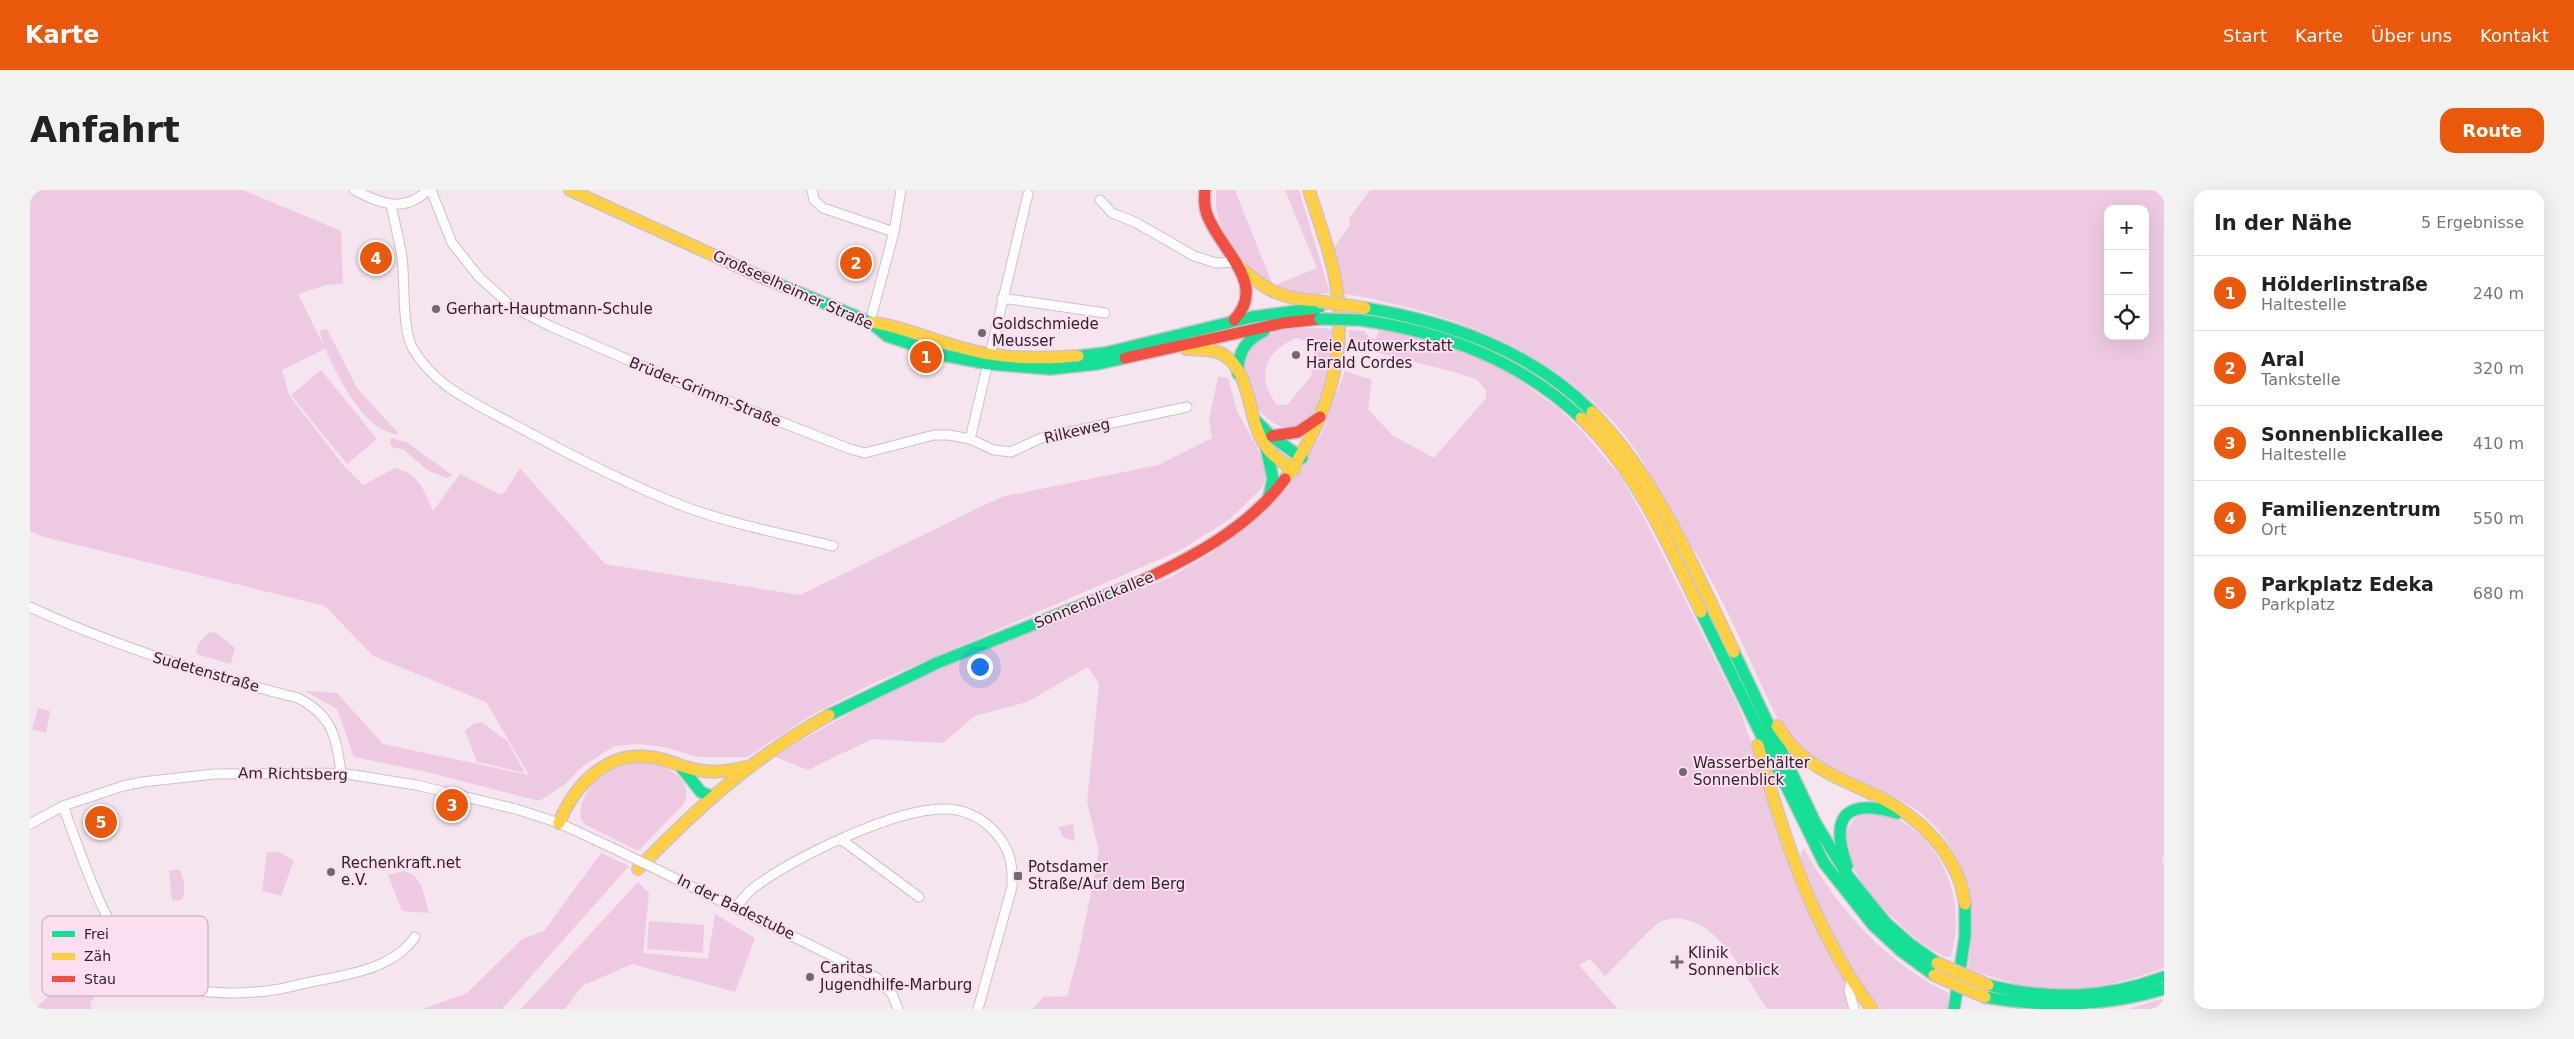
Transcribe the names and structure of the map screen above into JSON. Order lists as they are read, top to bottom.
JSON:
{
  "streets": {
    "main road": ["Großseelheimer Straße", "Sonnenblickallee"],
    "street": [
      "Brüder-Grimm-Straße",
      "Rilkeweg",
      "Sudetenstraße",
      "Am Richtsberg",
      "In der Badestube"
    ]
  },
  "crossings": [
    ["Brüder-Grimm-Straße", "Rilkeweg"],
    ["Sudetenstraße", "Am Richtsberg"],
    ["Am Richtsberg", "In der Badestube"]
  ],
  "places": {
    "other": [
      "Gerhart-Hauptmann-Schule",
      "Goldschmiede Meusser",
      "Freie Autowerkstatt Harald Cordes",
      "Wasserbehälter Sonnenblick",
      "Rechenkraft.net e.V.",
      "Caritas Jugendhilfe-Marburg"
    ],
    "transit": ["Potsdamer Straße/Auf dem Berg"],
    "health": ["Klinik Sonnenblick"]
  },
  "legend": ["Frei", "Zäh", "Stau"],
  "page": {
    "header": "Karte",
    "nav": [
      "Start",
      "Karte",
      "Über uns",
      "Kontakt"
    ],
    "buttons": "Route",
    "title": "Anfahrt",
    "heading": ["In der Nähe", "5 Ergebnisse"],
    "map_buttons": ["+", "−"],
    "pins": [
      "4",
      "2",
      "1",
      "3",
      "5"
    ],
    "list": [
      {
        "mark": "1",
        "name": "Hölderlinstraße",
        "note": "Haltestelle",
        "value": "240 m"
      },
      {
        "mark": "2",
        "name": "Aral",
        "note": "Tankstelle",
        "value": "320 m"
      },
      {
        "mark": "3",
        "name": "Sonnenblickallee",
        "note": "Haltestelle",
        "value": "410 m"
      },
      {
        "mark": "4",
        "name": "Familienzentrum",
        "note": "Ort",
        "value": "550 m"
      },
      {
        "mark": "5",
        "name": "Parkplatz Edeka",
        "note": "Parkplatz",
        "value": "680 m"
      }
    ]
  }
}
